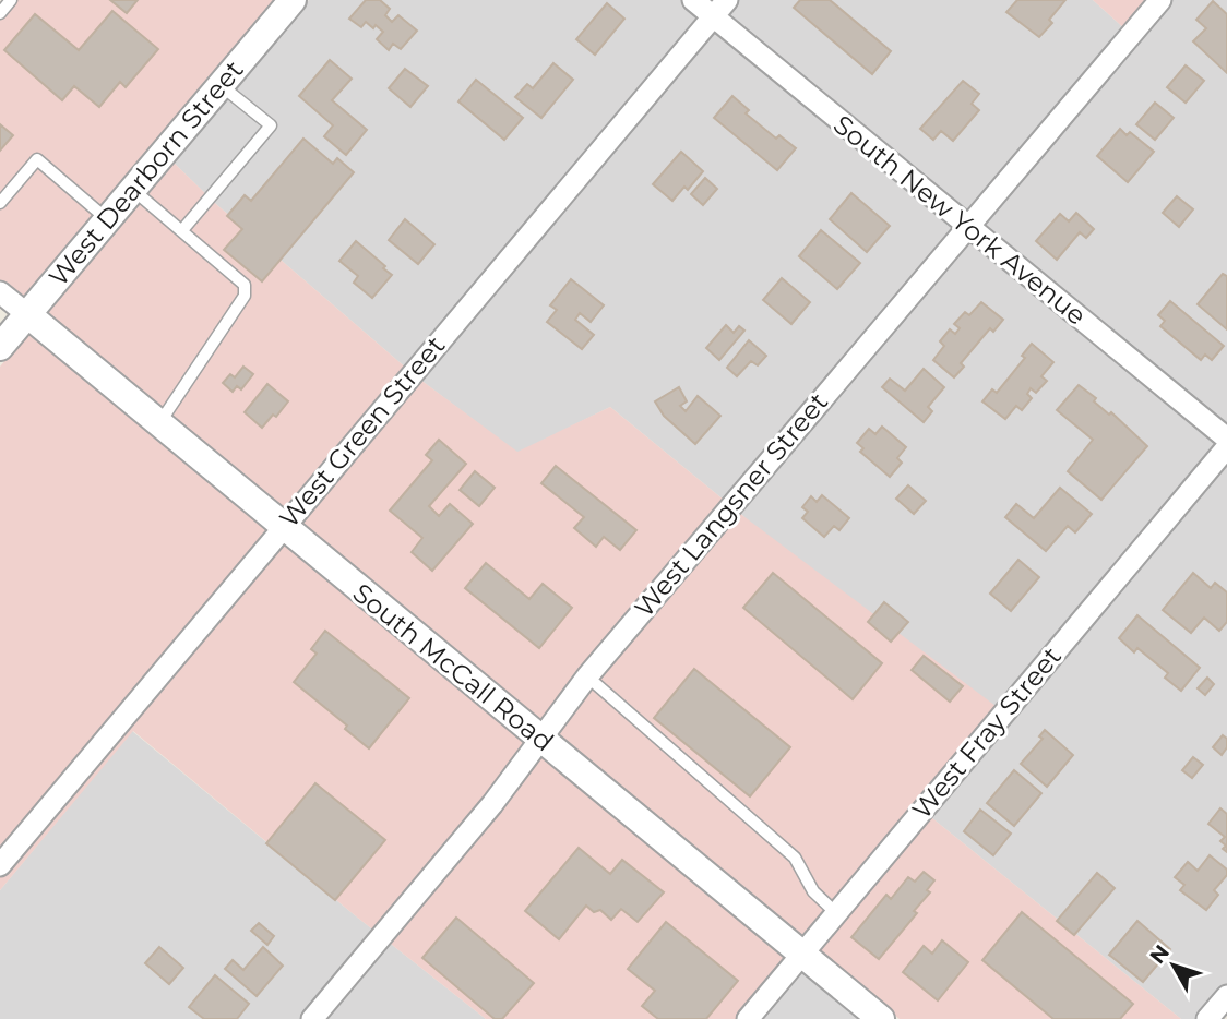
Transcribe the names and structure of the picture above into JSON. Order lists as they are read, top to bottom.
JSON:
{
  "streets": {
    "street": [
      "West Dearborn Street",
      "South New York Avenue",
      "West Green Street",
      "West Langsner Street",
      "South McCall Road",
      "West Fray Street"
    ]
  },
  "crossings": [
    ["West Dearborn Street", "South McCall Road"],
    ["South New York Avenue", "West Green Street"],
    ["South New York Avenue", "West Langsner Street"],
    ["West Green Street", "South McCall Road"],
    ["West Langsner Street", "South McCall Road"],
    ["South McCall Road", "West Fray Street"]
  ],
  "north": "top left"
}
